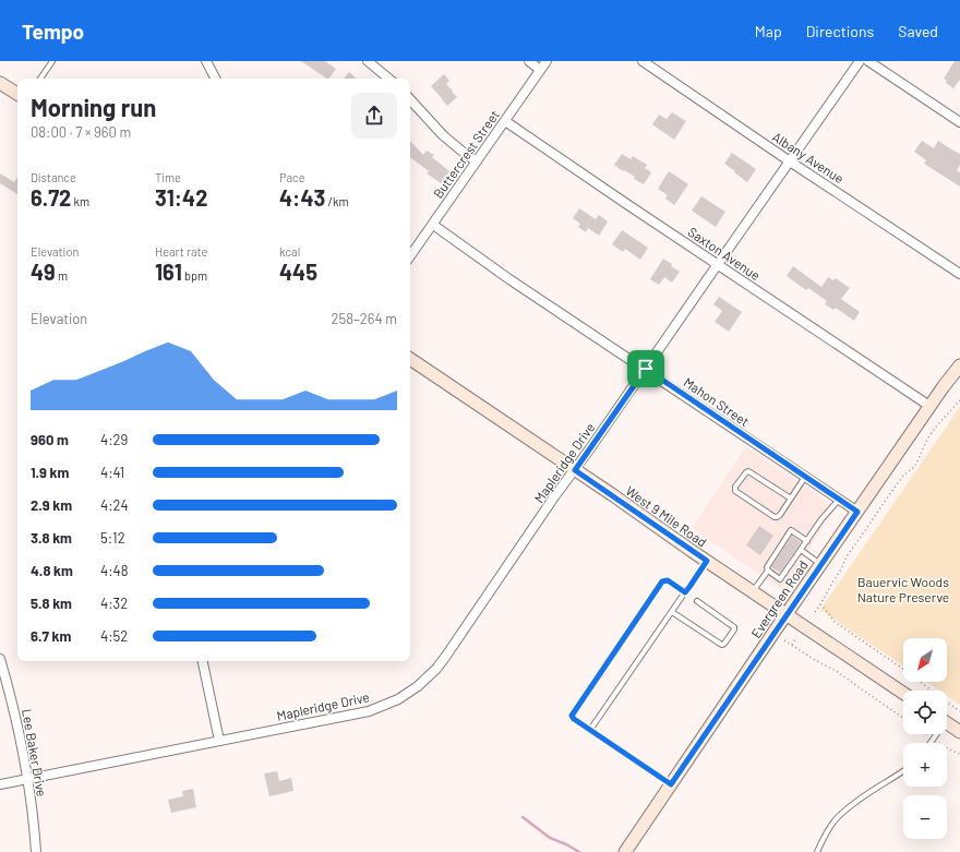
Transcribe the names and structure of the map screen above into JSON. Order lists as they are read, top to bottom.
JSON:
{
  "streets": {
    "main road": ["West 9 Mile Road", "Evergreen Road"],
    "street": [
      "Buttercrest Street",
      "Albany Avenue",
      "Saxton Avenue",
      "Mahon Street",
      "Mapleridge Drive",
      "Lee Baker Drive"
    ]
  },
  "crossings": [
    ["Buttercrest Street", "Saxton Avenue"],
    ["Buttercrest Street", "Mahon Street"],
    ["Albany Avenue", "Mapleridge Drive"],
    ["Saxton Avenue", "Mapleridge Drive"],
    ["Saxton Avenue", "Evergreen Road"],
    ["Mahon Street", "Mapleridge Drive"],
    ["Mahon Street", "Evergreen Road"],
    ["Mapleridge Drive", "West 9 Mile Road"],
    ["Mapleridge Drive", "Lee Baker Drive"],
    ["West 9 Mile Road", "Evergreen Road"]
  ],
  "parks": ["Bauervic Woods Nature Preserve"],
  "north": "bottom left",
  "page": {
    "header": "Tempo",
    "nav": ["Map", "Directions", "Saved"],
    "heading": ["Morning run", "08:00 · 7 × 960 m"],
    "stats": [
      ["Distance", "6.72 km"],
      ["Time", "31:42"],
      ["Pace", "4:43 /km"],
      ["Elevation", "49 m"],
      ["Heart rate", "161 bpm"],
      ["kcal", "445"]
    ],
    "chart": ["Elevation", "258–264 m"],
    "list": [
      {
        "name": "960 m",
        "note": "4:29"
      },
      {
        "name": "1.9 km",
        "note": "4:41"
      },
      {
        "name": "2.9 km",
        "note": "4:24"
      },
      {
        "name": "3.8 km",
        "note": "5:12"
      },
      {
        "name": "4.8 km",
        "note": "4:48"
      },
      {
        "name": "5.8 km",
        "note": "4:32"
      },
      {
        "name": "6.7 km",
        "note": "4:52"
      }
    ],
    "map_buttons": ["+", "−"]
  }
}
